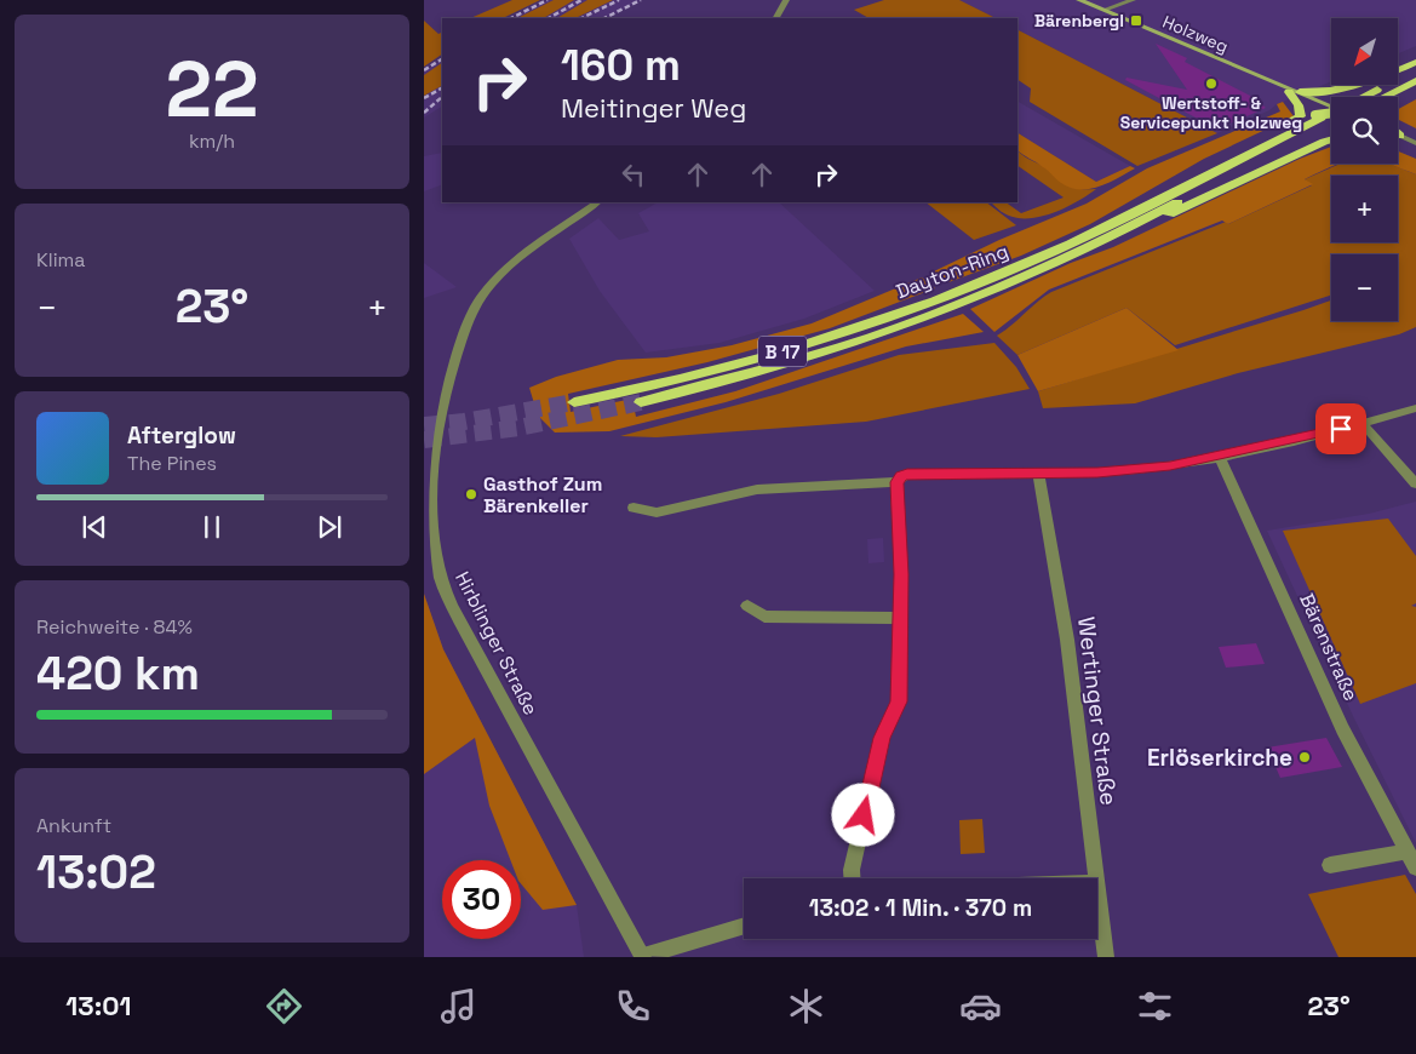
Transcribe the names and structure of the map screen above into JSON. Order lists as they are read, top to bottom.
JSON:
{
  "streets": {
    "highway": ["Dayton-Ring", "B 17"],
    "main road": ["Holzweg"],
    "street": ["Hirblinger Straße", "Bärenstraße", "Wertinger Straße"]
  },
  "places": {
    "transit": ["Bärenbergl"],
    "other": ["Wertstoff- & Servicepunkt Holzweg", "Gasthof Zum Bärenkeller", "Erlöserkirche"]
  },
  "north": "bottom left",
  "page": {
    "tile": [
      ["22", "km/h"],
      "Klima",
      ["Reichweite · 84%", "420 km"],
      ["Ankunft", "13:02"]
    ],
    "map_buttons": ["+", "−"],
    "turn": ["160 m", "Meitinger Weg"],
    "heat": ["−", "23°", "+"],
    "song": ["Afterglow", "The Pines"],
    "limit": "30",
    "trip": "13:02 · 1 Min. · 370 m",
    "tabs": ["13:01", "23°"]
  }
}
